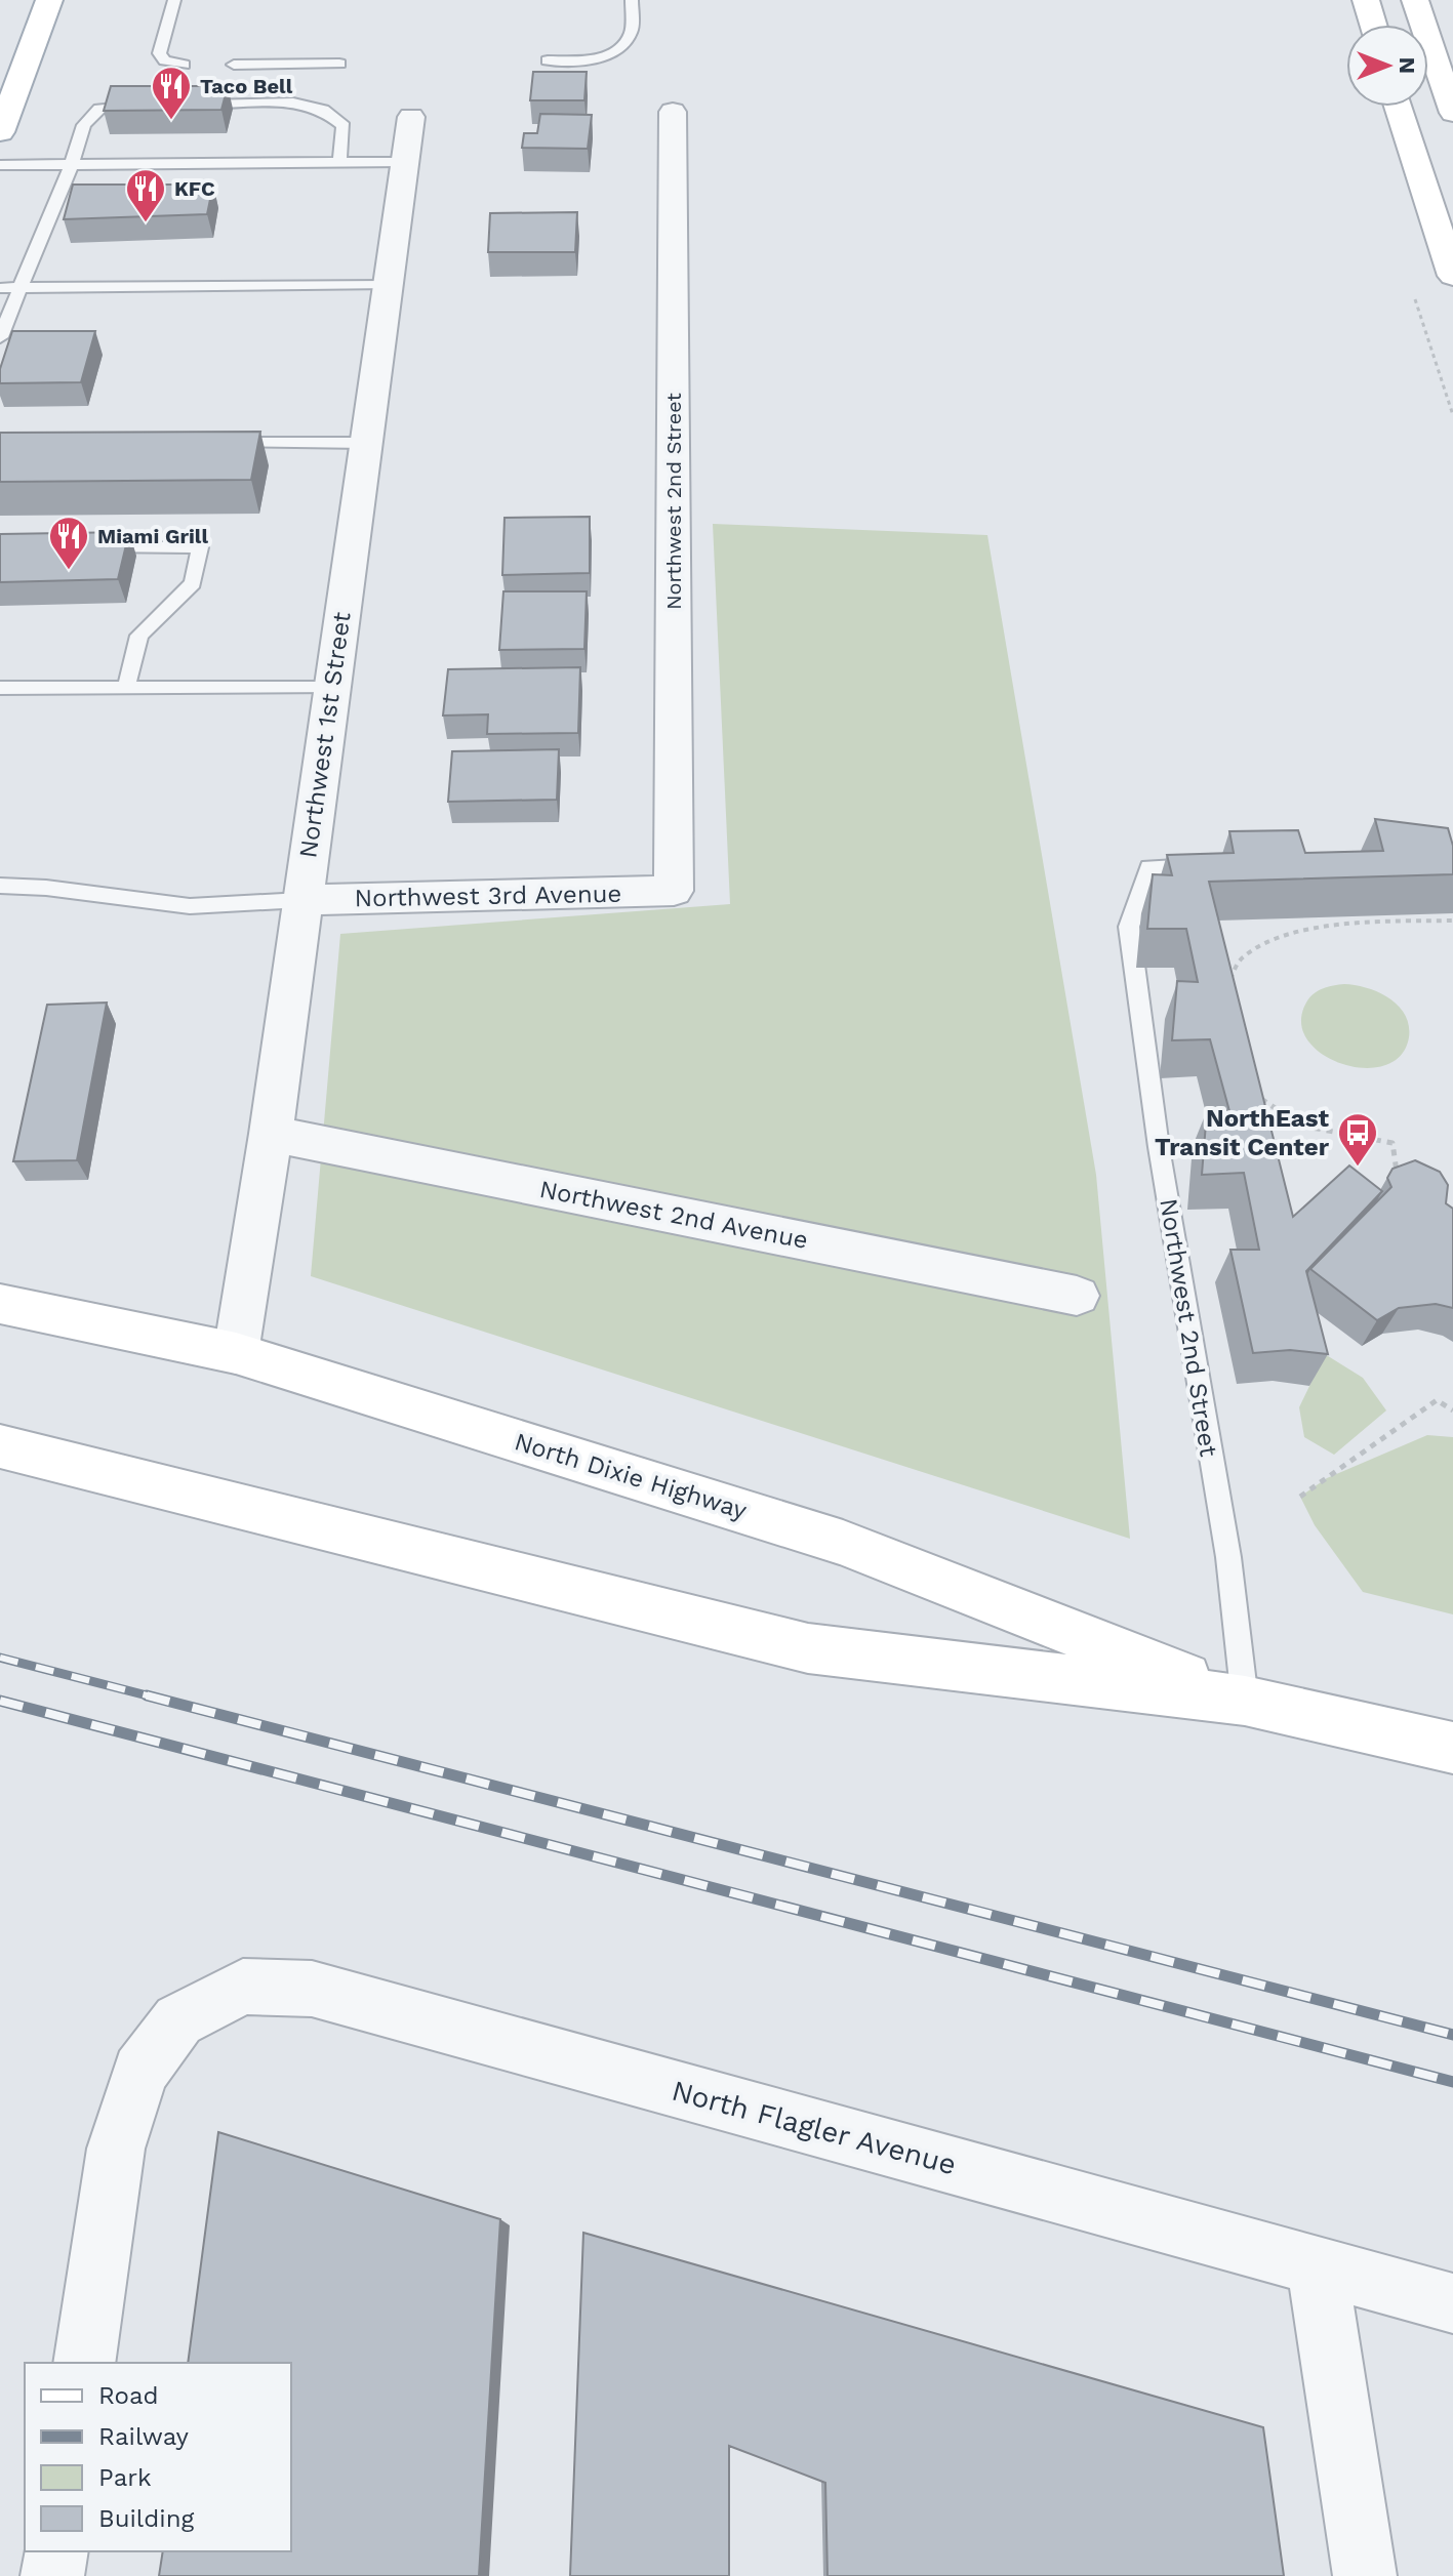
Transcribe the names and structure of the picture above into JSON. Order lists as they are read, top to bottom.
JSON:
{
  "streets": {
    "main road": ["North Dixie Highway"],
    "street": [
      "Northwest 2nd Street",
      "Northwest 1st Street",
      "Northwest 3rd Avenue",
      "Northwest 2nd Avenue",
      "North Flagler Avenue"
    ]
  },
  "crossings": [
    ["Northwest 2nd Street", "Northwest 3rd Avenue"],
    ["Northwest 2nd Street", "North Dixie Highway"],
    ["Northwest 1st Street", "Northwest 3rd Avenue"],
    ["Northwest 1st Street", "Northwest 2nd Avenue"],
    ["Northwest 1st Street", "North Dixie Highway"]
  ],
  "places": {
    "restaurant": ["Taco Bell", "KFC", "Miami Grill"],
    "bus stop": ["NorthEast Transit Center"]
  },
  "legend": [
    "Road",
    "Railway",
    "Park",
    "Building"
  ],
  "north": "right"
}
